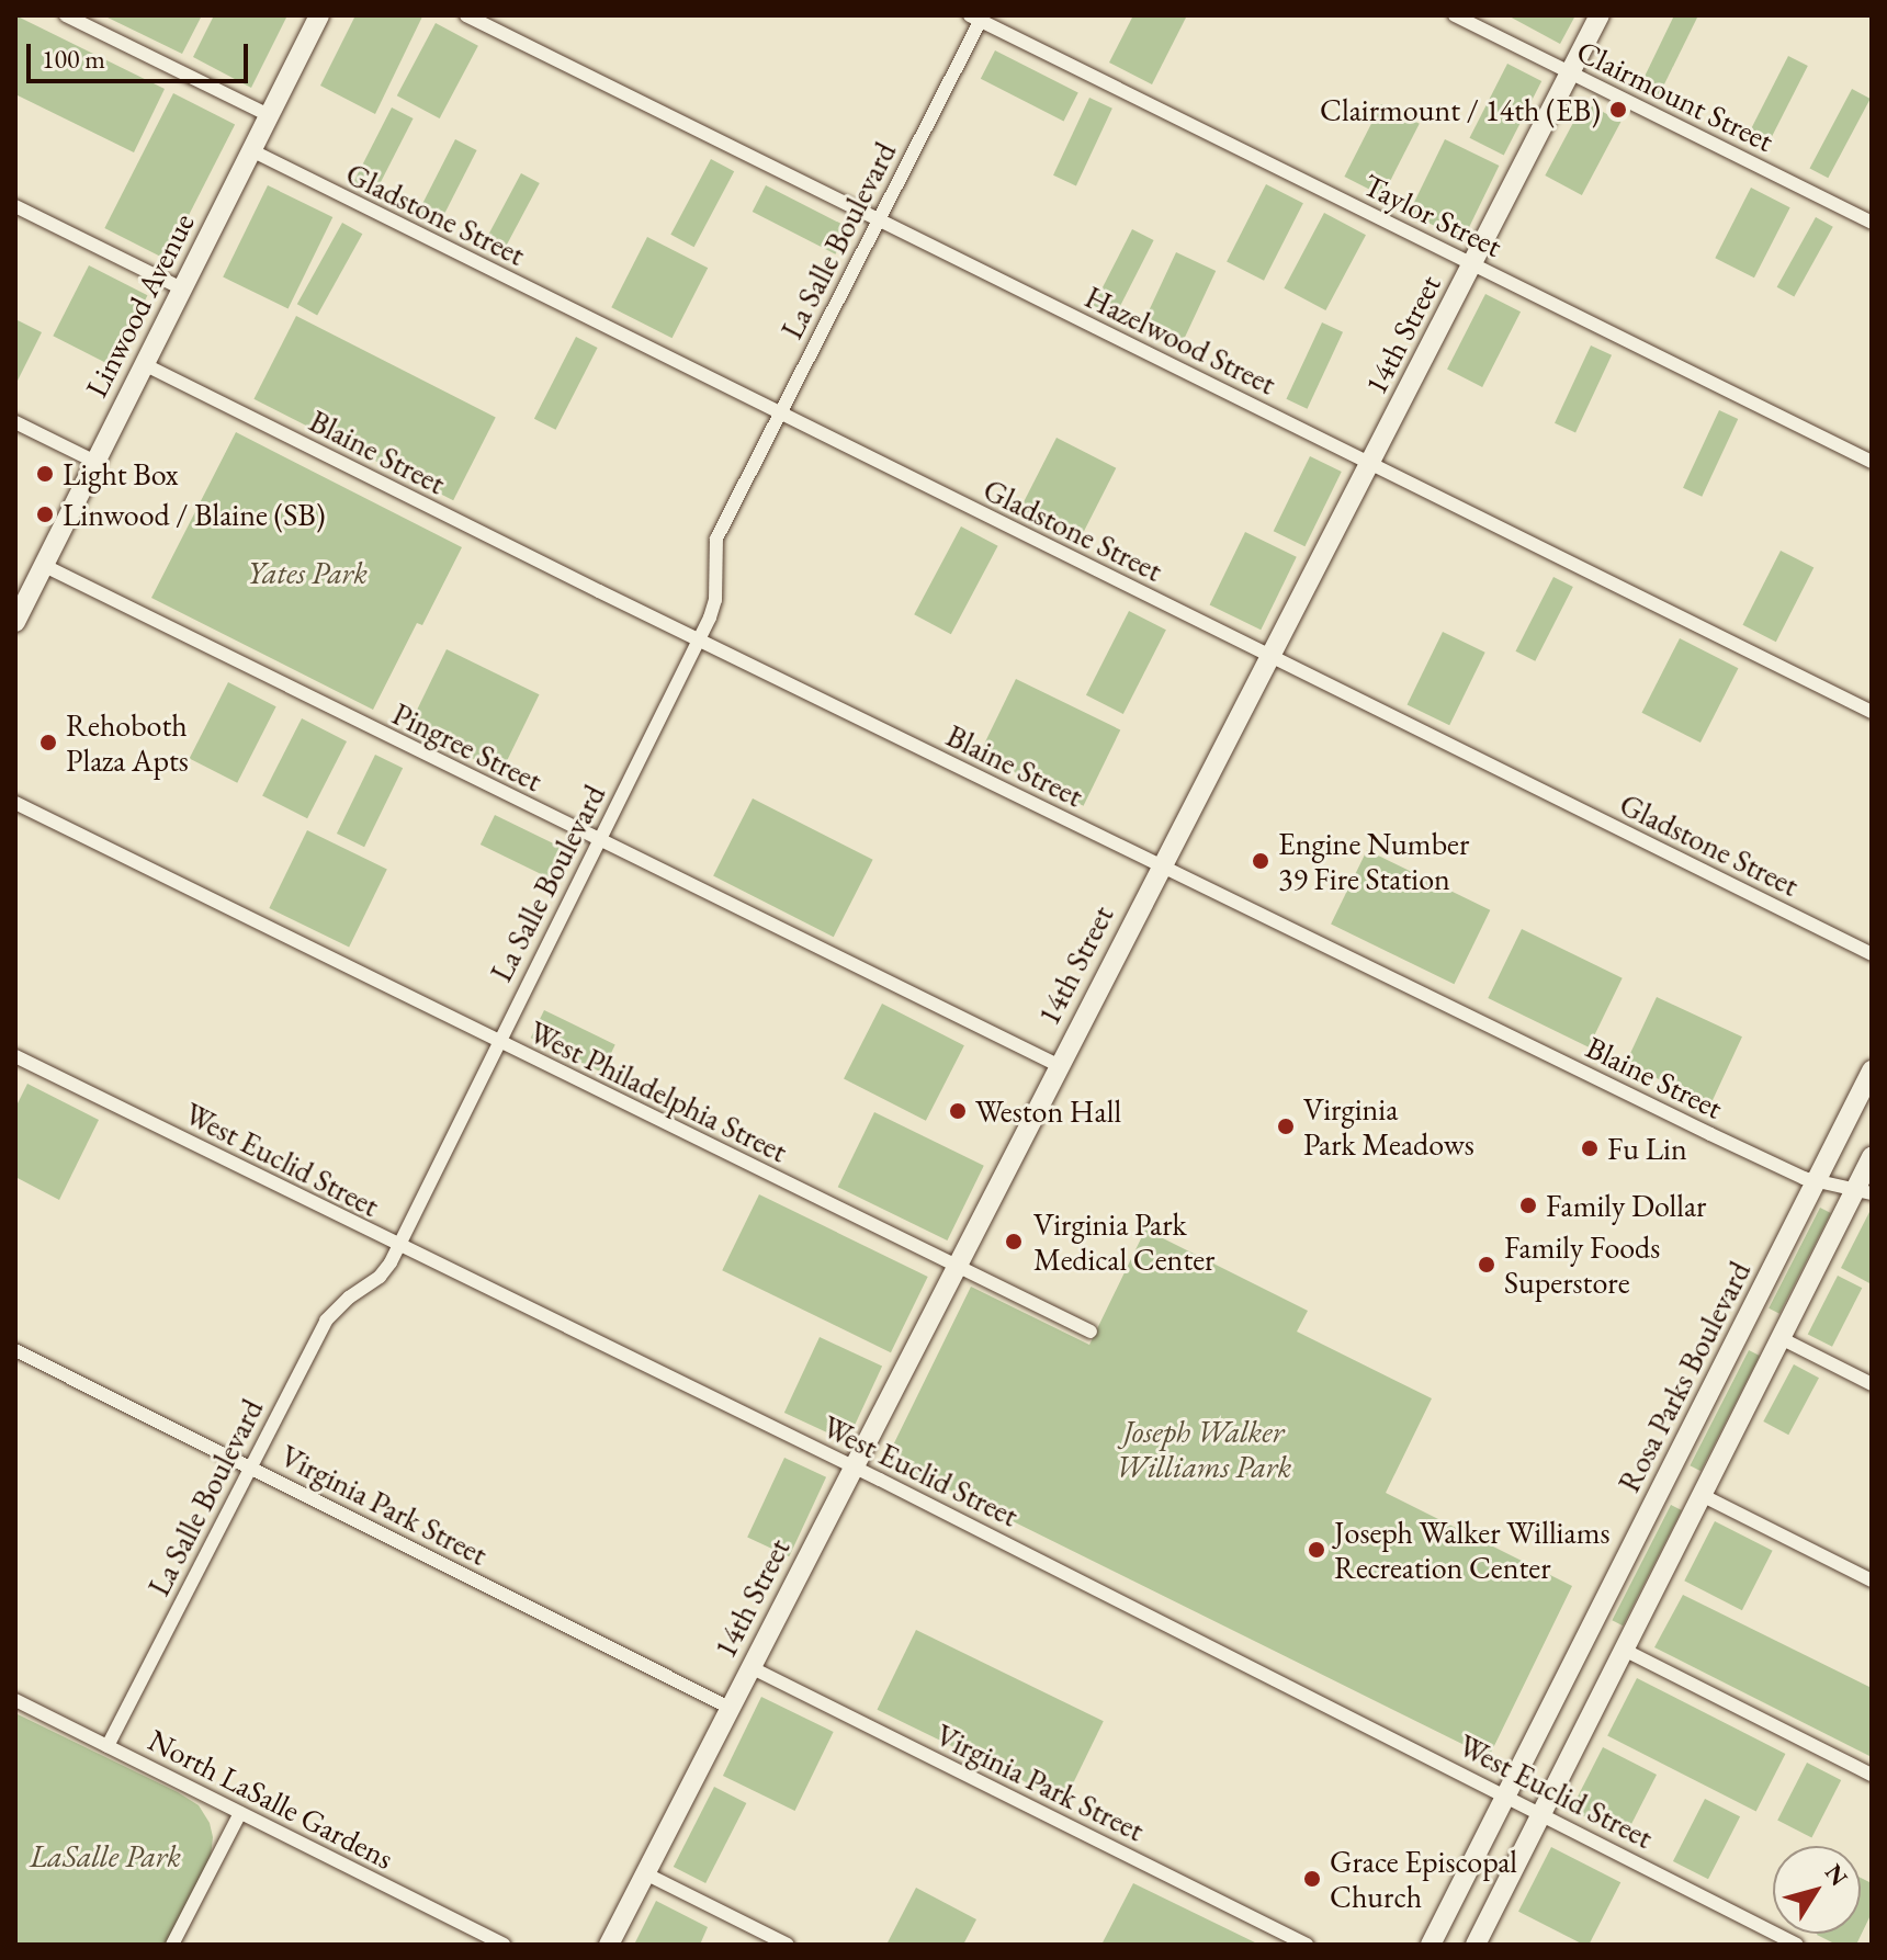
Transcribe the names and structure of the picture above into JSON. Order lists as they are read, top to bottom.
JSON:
{
  "streets": {
    "street": [
      "Clairmount Street",
      "Gladstone Street",
      "Taylor Street",
      "La Salle Boulevard",
      "Linwood Avenue",
      "14th Street",
      "Hazelwood Street",
      "Blaine Street",
      "Pingree Street",
      "West Philadelphia Street",
      "West Euclid Street",
      "Rosa Parks Boulevard",
      "Virginia Park Street",
      "North LaSalle Gardens"
    ]
  },
  "crossings": [
    ["Clairmount Street", "14th Street"],
    ["Gladstone Street", "La Salle Boulevard"],
    ["Gladstone Street", "Linwood Avenue"],
    ["Gladstone Street", "14th Street"],
    ["Taylor Street", "La Salle Boulevard"],
    ["Taylor Street", "14th Street"],
    ["La Salle Boulevard", "Hazelwood Street"],
    ["La Salle Boulevard", "Blaine Street"],
    ["La Salle Boulevard", "Pingree Street"],
    ["La Salle Boulevard", "West Philadelphia Street"],
    ["La Salle Boulevard", "West Euclid Street"],
    ["La Salle Boulevard", "Virginia Park Street"],
    ["La Salle Boulevard", "North LaSalle Gardens"],
    ["Linwood Avenue", "Blaine Street"],
    ["Linwood Avenue", "Pingree Street"],
    ["14th Street", "Hazelwood Street"],
    ["14th Street", "Blaine Street"],
    ["14th Street", "Pingree Street"],
    ["14th Street", "West Philadelphia Street"],
    ["14th Street", "West Euclid Street"],
    ["14th Street", "Virginia Park Street"],
    ["Blaine Street", "Rosa Parks Boulevard"],
    ["West Euclid Street", "Rosa Parks Boulevard"]
  ],
  "parks": ["Yates Park", "Joseph Walker Williams Park", "LaSalle Park"],
  "places": [
    "Clairmount / 14th (EB)",
    "Light Box",
    "Linwood / Blaine (SB)",
    "Rehoboth Plaza Apts",
    "Engine Number 39 Fire Station",
    "Weston Hall",
    "Virginia Park Meadows",
    "Fu Lin",
    "Family Dollar",
    "Virginia Park Medical Center",
    "Family Foods Superstore",
    "Joseph Walker Williams Recreation Center",
    "Grace Episcopal Church"
  ],
  "scale_bar": "100 m",
  "north": "top right"
}
